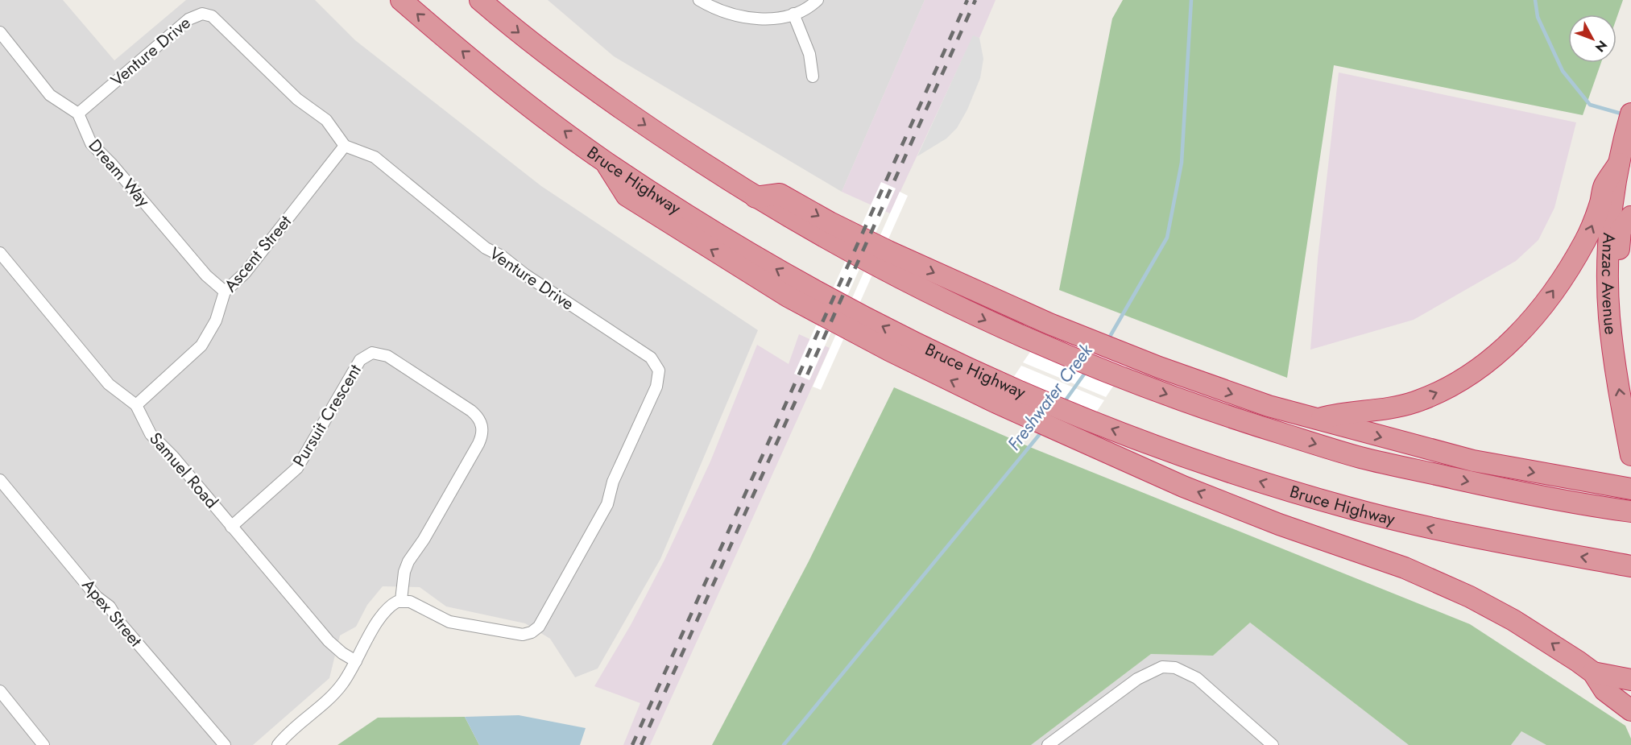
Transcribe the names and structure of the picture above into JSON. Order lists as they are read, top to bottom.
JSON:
{
  "streets": {
    "highway": ["Bruce Highway", "Anzac Avenue"],
    "street": [
      "Venture Drive",
      "Dream Way",
      "Ascent Street",
      "Pursuit Crescent",
      "Samuel Road",
      "Apex Street"
    ]
  },
  "crossings": [
    ["Venture Drive", "Dream Way"],
    ["Venture Drive", "Ascent Street"],
    ["Venture Drive", "Pursuit Crescent"],
    ["Dream Way", "Ascent Street"],
    ["Ascent Street", "Samuel Road"],
    ["Pursuit Crescent", "Samuel Road"]
  ],
  "one_way": ["Anzac Avenue"],
  "water": ["Freshwater Creek"],
  "north": "bottom right"
}
